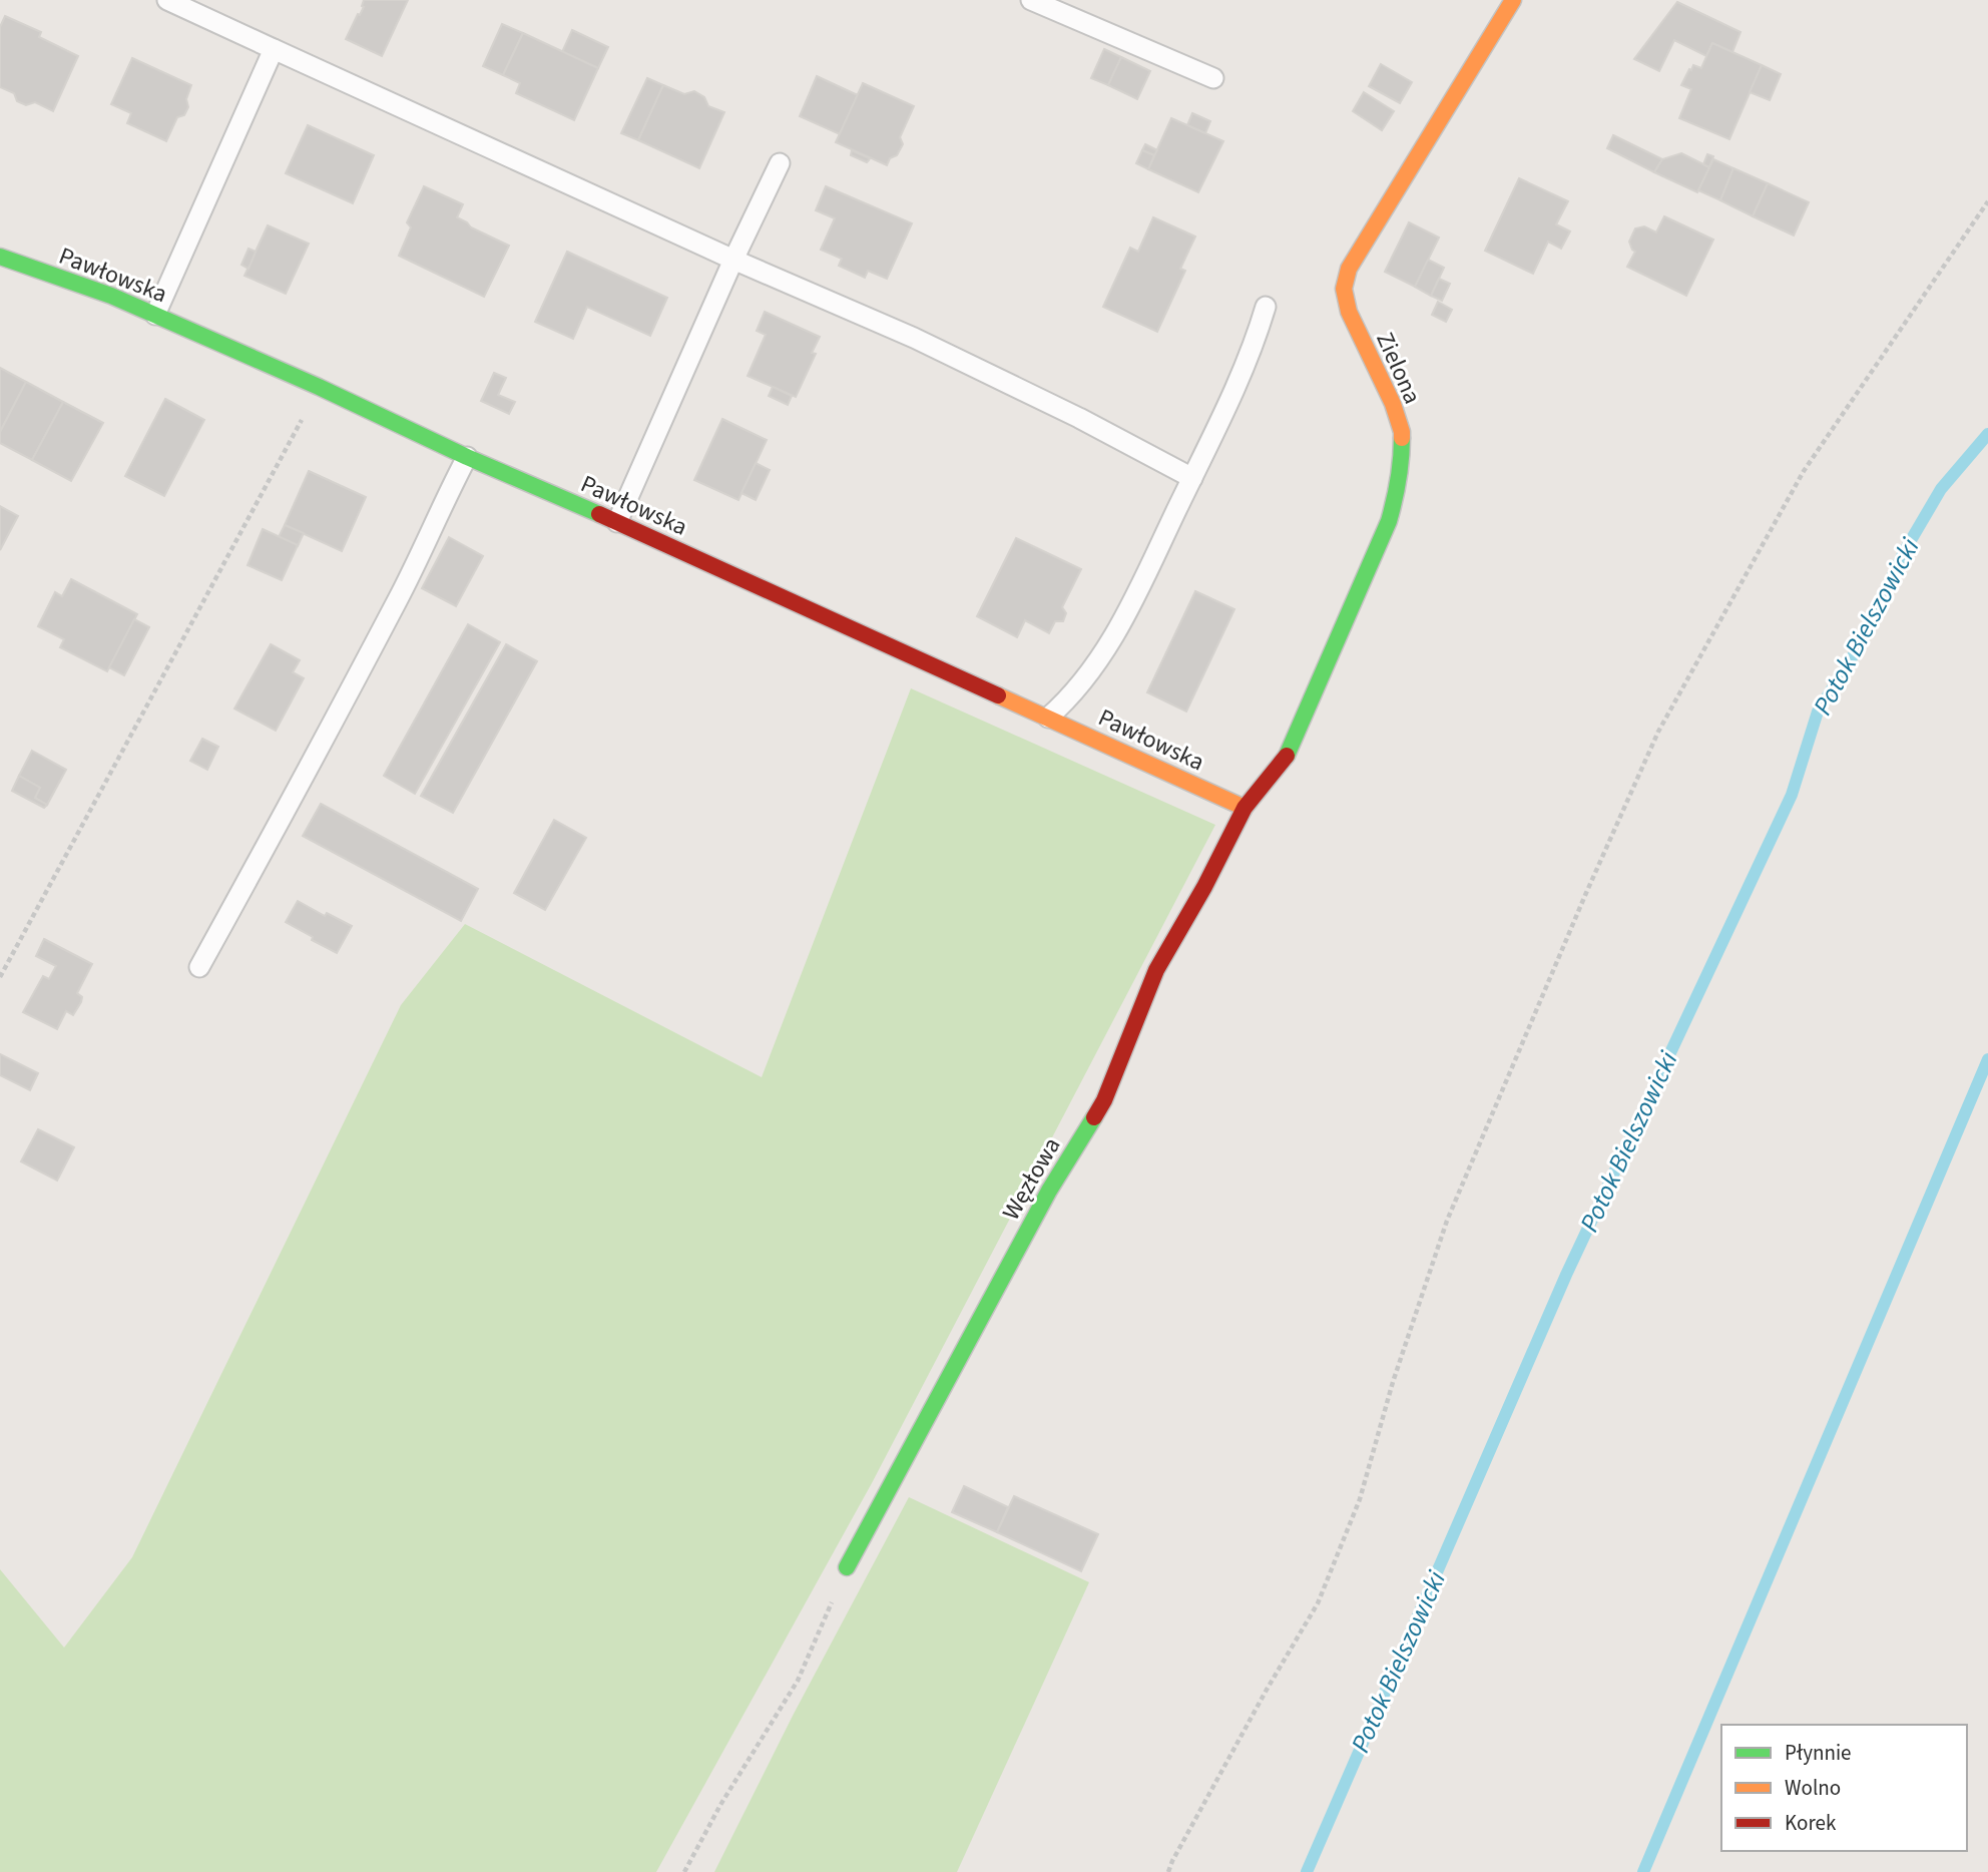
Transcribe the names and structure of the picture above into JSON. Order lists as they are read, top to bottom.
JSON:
{
  "streets": {
    "street": ["Pawłowska", "Zielona", "Węzłowa"]
  },
  "crossings": [
    ["Pawłowska", "Zielona"],
    ["Pawłowska", "Węzłowa"],
    ["Zielona", "Węzłowa"]
  ],
  "water": ["Potok Bielszowicki"],
  "legend": ["Płynnie", "Wolno", "Korek"]
}
